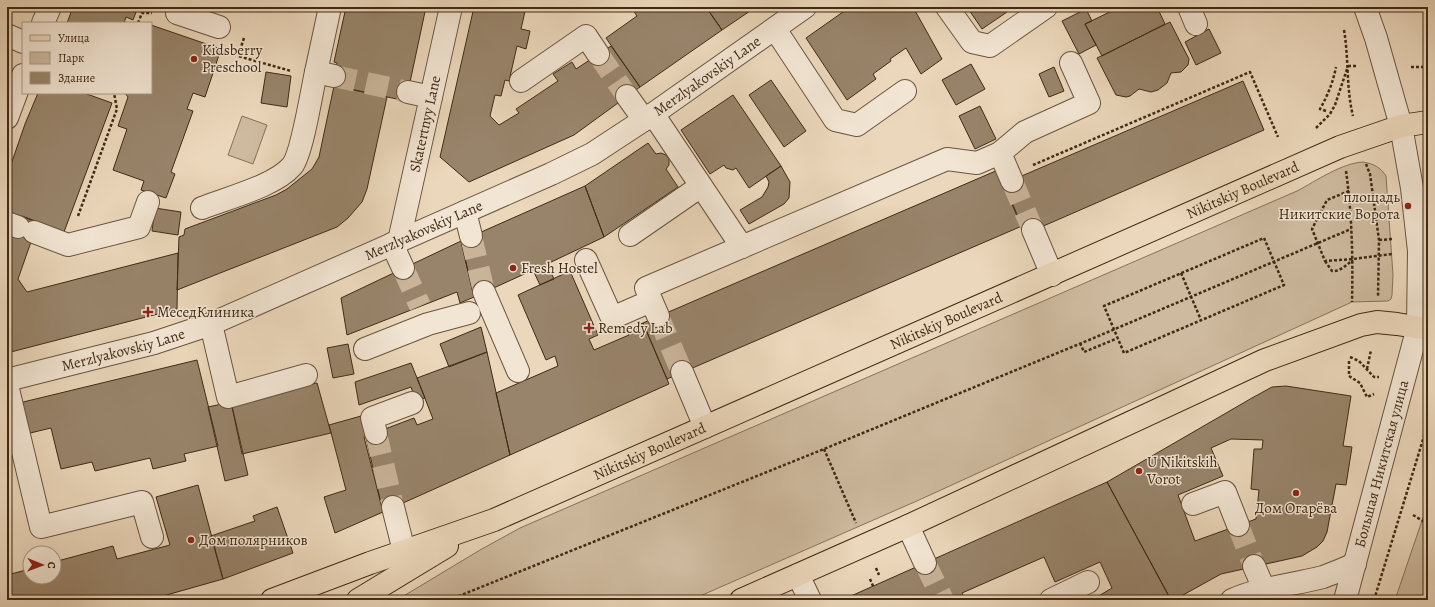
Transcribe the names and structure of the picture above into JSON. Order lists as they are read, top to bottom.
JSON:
{
  "streets": {
    "main road": ["Nikitskiy Boulevard"],
    "street": ["Merzlyakovskiy Lane", "Skatertnyy Lane", "Большая Никитская улица"]
  },
  "crossings": [
    ["Merzlyakovskiy Lane", "Skatertnyy Lane"]
  ],
  "places": {
    "other": [
      "Kidsberry Preschool",
      "площадь Никитские Ворота",
      "Fresh Hostel",
      "U Nikitskih Vorot",
      "Дом Огарёва",
      "Дом полярников"
    ],
    "health": ["МеседКлиника", "Remedy Lab"]
  },
  "legend": ["Улица", "Парк", "Здание"],
  "north": "right"
}
